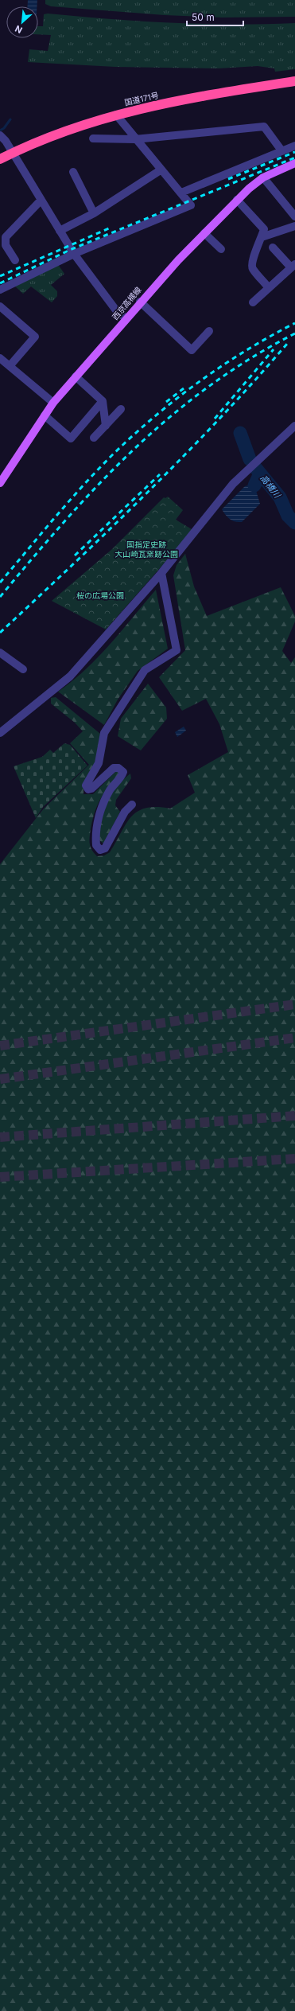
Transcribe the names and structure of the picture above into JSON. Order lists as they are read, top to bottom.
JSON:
{
  "streets": {
    "highway": ["国道171号"],
    "main road": ["西京高槻線"]
  },
  "water": ["高橋川"],
  "parks": ["国指定史跡 大山崎瓦窯跡公園", "桜の広場公園"],
  "scale_bar": "50 m",
  "north": "bottom left"
}
